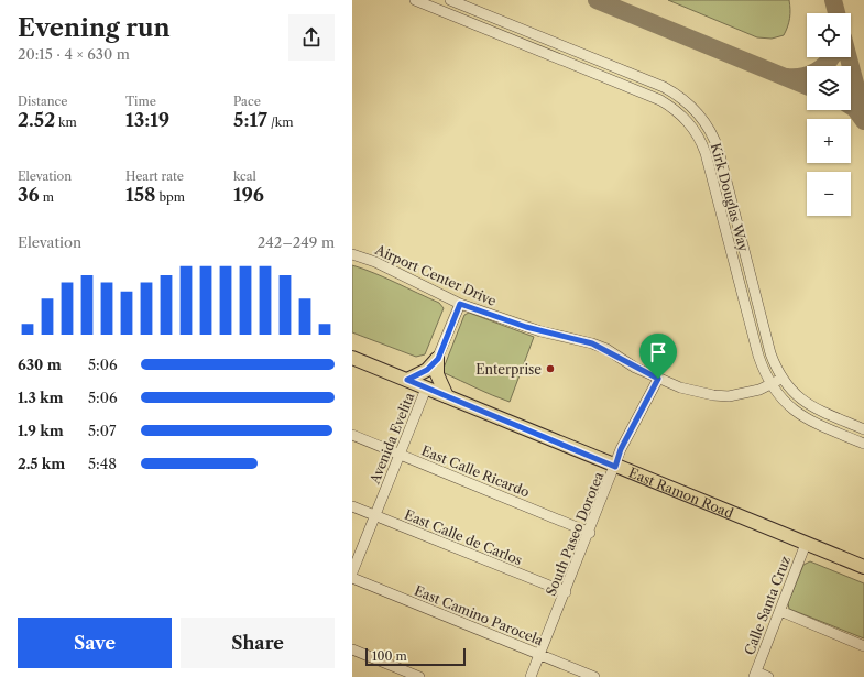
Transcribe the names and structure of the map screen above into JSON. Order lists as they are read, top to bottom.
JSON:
{
  "streets": {
    "main road": ["East Ramon Road"],
    "street": [
      "Kirk Douglas Way",
      "Airport Center Drive",
      "Avenida Evelita",
      "East Calle Ricardo",
      "South Paseo Dorotea",
      "East Calle de Carlos",
      "Calle Santa Cruz",
      "East Camino Parocela"
    ]
  },
  "crossings": [
    ["Kirk Douglas Way", "Airport Center Drive"],
    ["Airport Center Drive", "South Paseo Dorotea"],
    ["Avenida Evelita", "East Calle Ricardo"],
    ["Avenida Evelita", "East Ramon Road"],
    ["Avenida Evelita", "East Calle de Carlos"],
    ["East Calle Ricardo", "South Paseo Dorotea"],
    ["East Ramon Road", "South Paseo Dorotea"],
    ["East Ramon Road", "Calle Santa Cruz"],
    ["South Paseo Dorotea", "East Calle de Carlos"],
    ["South Paseo Dorotea", "East Camino Parocela"]
  ],
  "places": ["Enterprise"],
  "scale_bar": "100 m",
  "page": {
    "heading": ["Evening run", "20:15 · 4 × 630 m"],
    "map_buttons": ["+", "−"],
    "stats": [
      ["Distance", "2.52 km"],
      ["Time", "13:19"],
      ["Pace", "5:17 /km"],
      ["Elevation", "36 m"],
      ["Heart rate", "158 bpm"],
      ["kcal", "196"]
    ],
    "chart": ["Elevation", "242–249 m"],
    "list": [
      {
        "name": "630 m",
        "note": "5:06"
      },
      {
        "name": "1.3 km",
        "note": "5:06"
      },
      {
        "name": "1.9 km",
        "note": "5:07"
      },
      {
        "name": "2.5 km",
        "note": "5:48"
      }
    ],
    "buttons": ["Save", "Share"],
    "scale": "100 m"
  }
}
